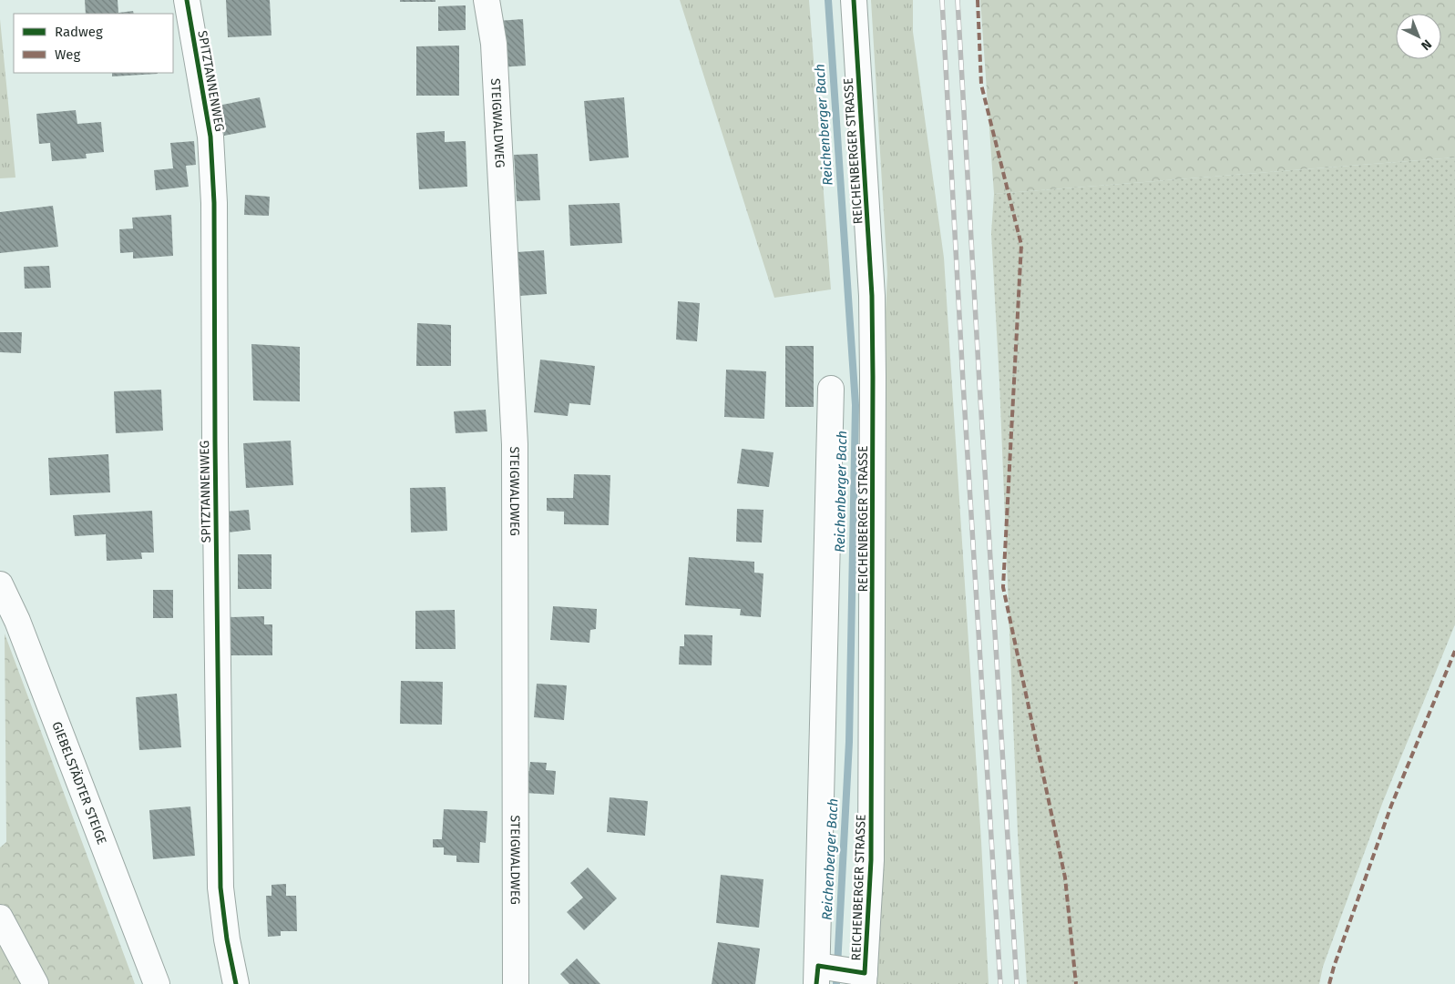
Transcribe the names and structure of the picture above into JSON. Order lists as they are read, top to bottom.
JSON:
{
  "streets": {
    "street": [
      "SPITZTANNENWEG",
      "STEIGWALDWEG",
      "REICHENBERGER STRASSE",
      "GIEBELSTÄDTER STEIGE"
    ]
  },
  "water": ["Reichenberger Bach"],
  "legend": ["Radweg", "Weg"],
  "north": "bottom right"
}
